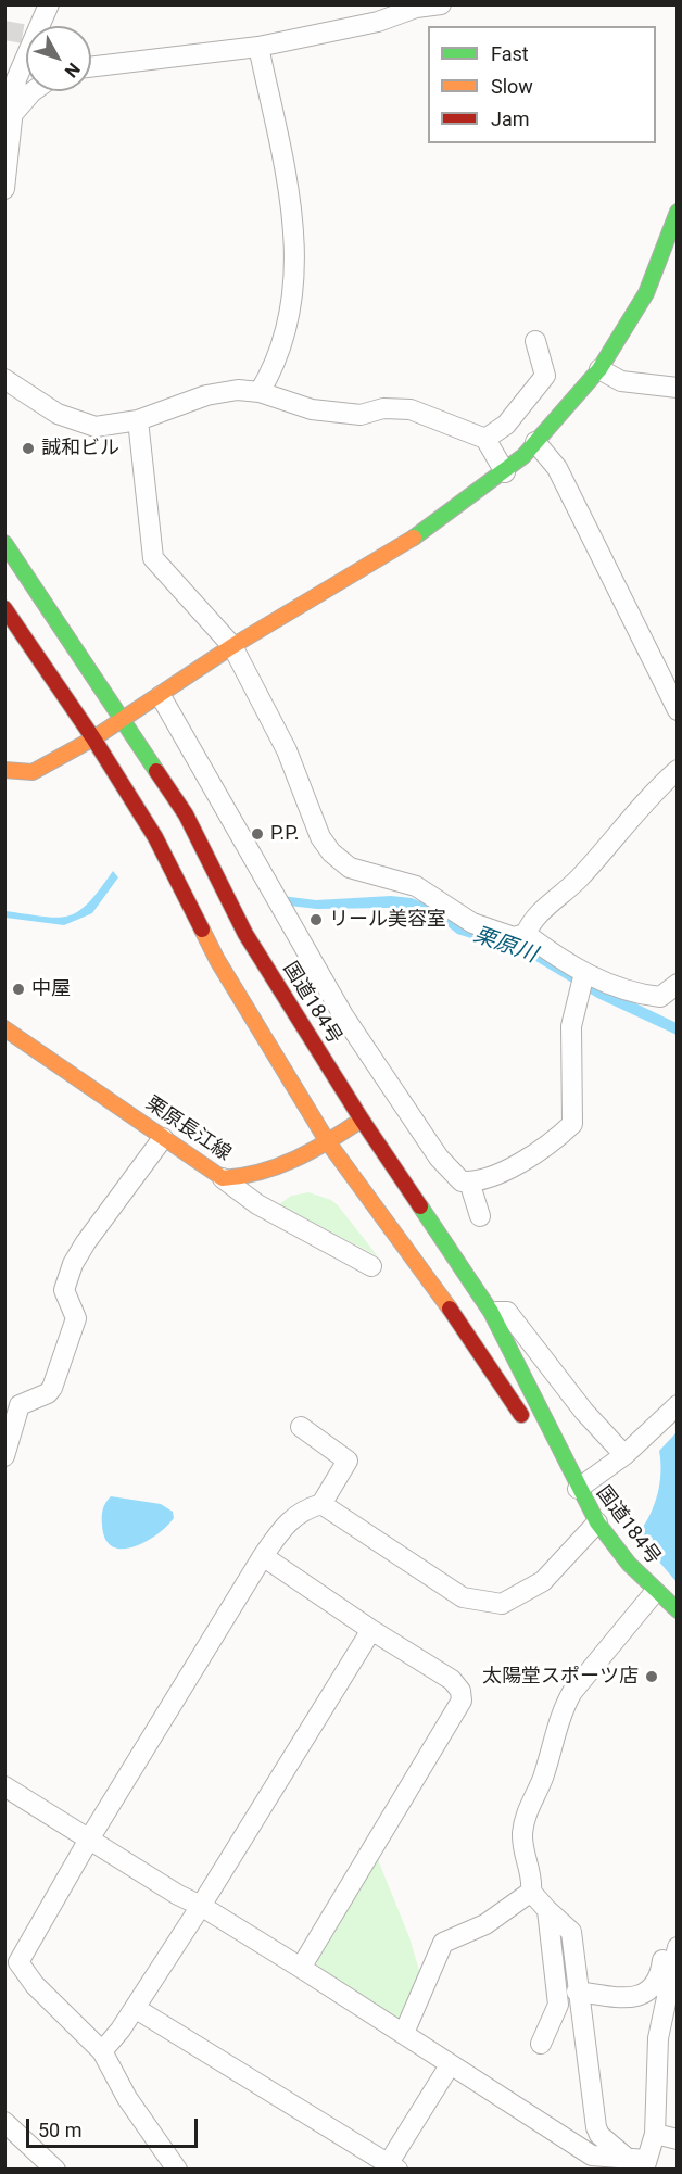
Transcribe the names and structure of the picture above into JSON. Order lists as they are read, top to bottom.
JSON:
{
  "streets": {
    "main road": ["国道184号", "栗原長江線"]
  },
  "crossings": [
    ["国道184号", "栗原長江線"]
  ],
  "water": ["栗原川"],
  "places": [
    "誠和ビル",
    "P.P.",
    "リール美容室",
    "中屋",
    "太陽堂スポーツ店"
  ],
  "legend": ["Fast", "Slow", "Jam"],
  "scale_bar": "50 m",
  "north": "bottom right"
}
